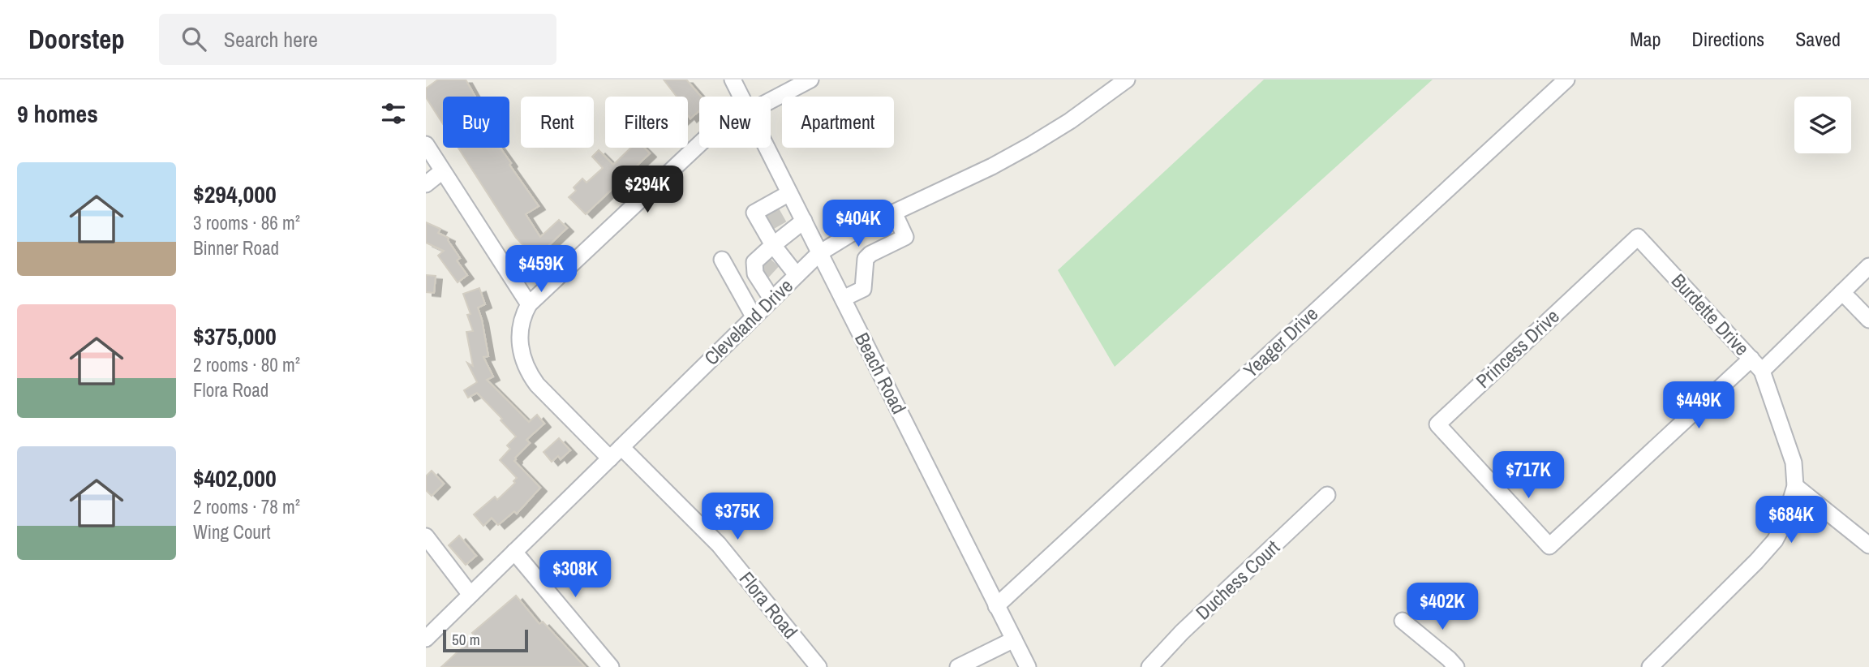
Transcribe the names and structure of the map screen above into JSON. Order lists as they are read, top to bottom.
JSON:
{
  "streets": {
    "street": [
      "Burdette Drive",
      "Cleveland Drive",
      "Yeager Drive",
      "Princess Drive",
      "Beach Road",
      "Duchess Court",
      "Flora Road"
    ]
  },
  "crossings": [
    ["Burdette Drive", "Princess Drive"],
    ["Cleveland Drive", "Beach Road"],
    ["Cleveland Drive", "Flora Road"],
    ["Yeager Drive", "Beach Road"]
  ],
  "scale_bar": "50 m",
  "page": {
    "header": "Doorstep",
    "search": "Search here",
    "nav": ["Map", "Directions", "Saved"],
    "heading": "9 homes",
    "chip": [
      "Buy",
      "Rent",
      "Filters",
      "New",
      "Apartment"
    ],
    "list": [
      {
        "name": "$294,000",
        "note": "3 rooms · 86 m² · Binner Road"
      },
      {
        "name": "$375,000",
        "note": "2 rooms · 80 m² · Flora Road"
      },
      {
        "name": "$402,000",
        "note": "2 rooms · 78 m² · Wing Court"
      }
    ],
    "price": [
      "$294K",
      "$404K",
      "$459K",
      "$449K",
      "$717K",
      "$375K",
      "$684K",
      "$308K",
      "$402K"
    ],
    "scale": "50 m"
  }
}
